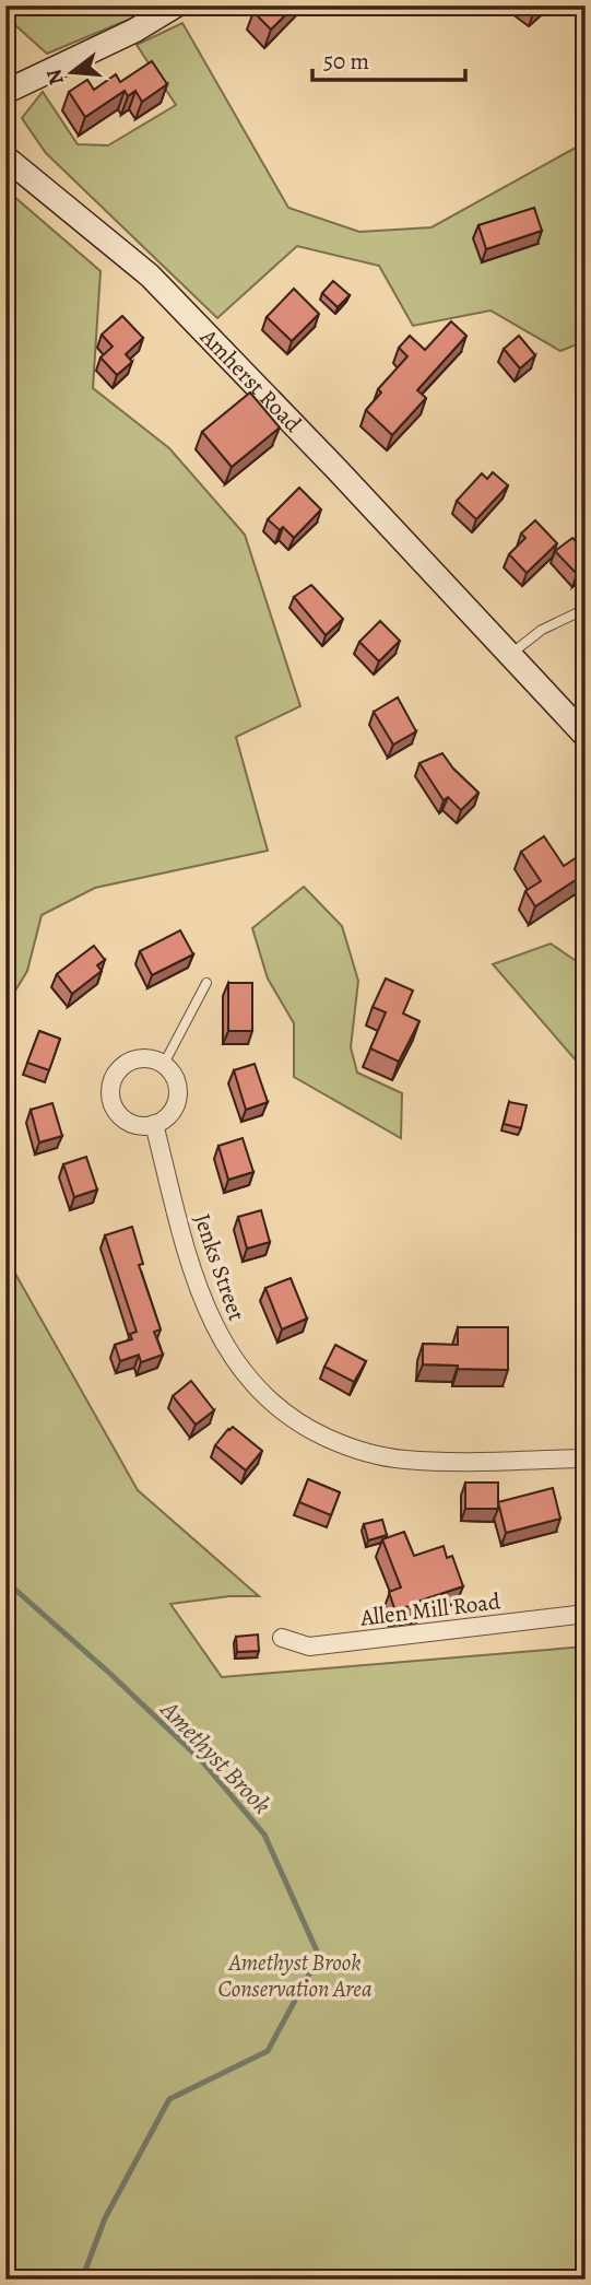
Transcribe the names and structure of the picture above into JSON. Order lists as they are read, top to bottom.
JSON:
{
  "streets": {
    "main road": ["Amherst Road"],
    "street": ["Jenks Street", "Allen Mill Road"]
  },
  "water": ["Amethyst Brook"],
  "parks": ["Amethyst Brook Conservation Area"],
  "scale_bar": "50 m",
  "north": "left"
}
